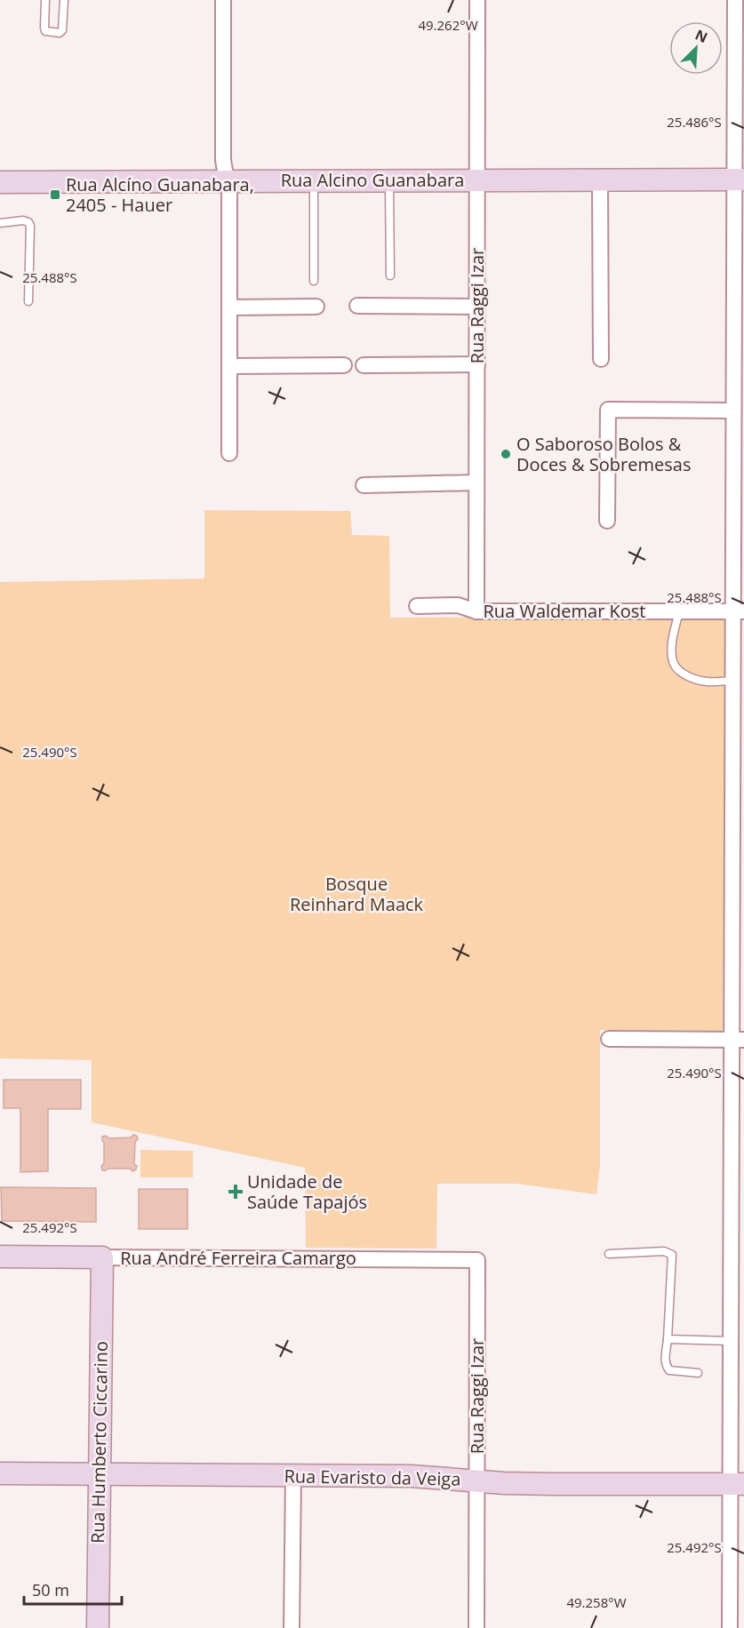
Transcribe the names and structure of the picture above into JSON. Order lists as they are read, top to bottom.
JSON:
{
  "streets": {
    "street": [
      "Rua Alcino Guanabara",
      "Rua Raggi Izar",
      "Rua Waldemar Kost",
      "Rua André Ferreira Camargo",
      "Rua Humberto Ciccarino",
      "Rua Evaristo da Veiga"
    ]
  },
  "crossings": [
    ["Rua Alcino Guanabara", "Rua Raggi Izar"],
    ["Rua Raggi Izar", "Rua Waldemar Kost"],
    ["Rua Raggi Izar", "Rua André Ferreira Camargo"],
    ["Rua Raggi Izar", "Rua Evaristo da Veiga"],
    ["Rua André Ferreira Camargo", "Rua Humberto Ciccarino"],
    ["Rua Humberto Ciccarino", "Rua Evaristo da Veiga"]
  ],
  "parks": ["Bosque Reinhard Maack"],
  "places": {
    "transit": ["Rua Alcíno Guanabara, 2405 - Hauer"],
    "other": ["O Saboroso Bolos & Doces & Sobremesas"],
    "health": ["Unidade de Saúde Tapajós"]
  },
  "scale_bar": "50 m",
  "north": "top right",
  "coordinates": [
    "49.262°W",
    "25.486°S",
    "25.488°S",
    "25.490°S",
    "25.492°S",
    "49.258°W"
  ]
}
